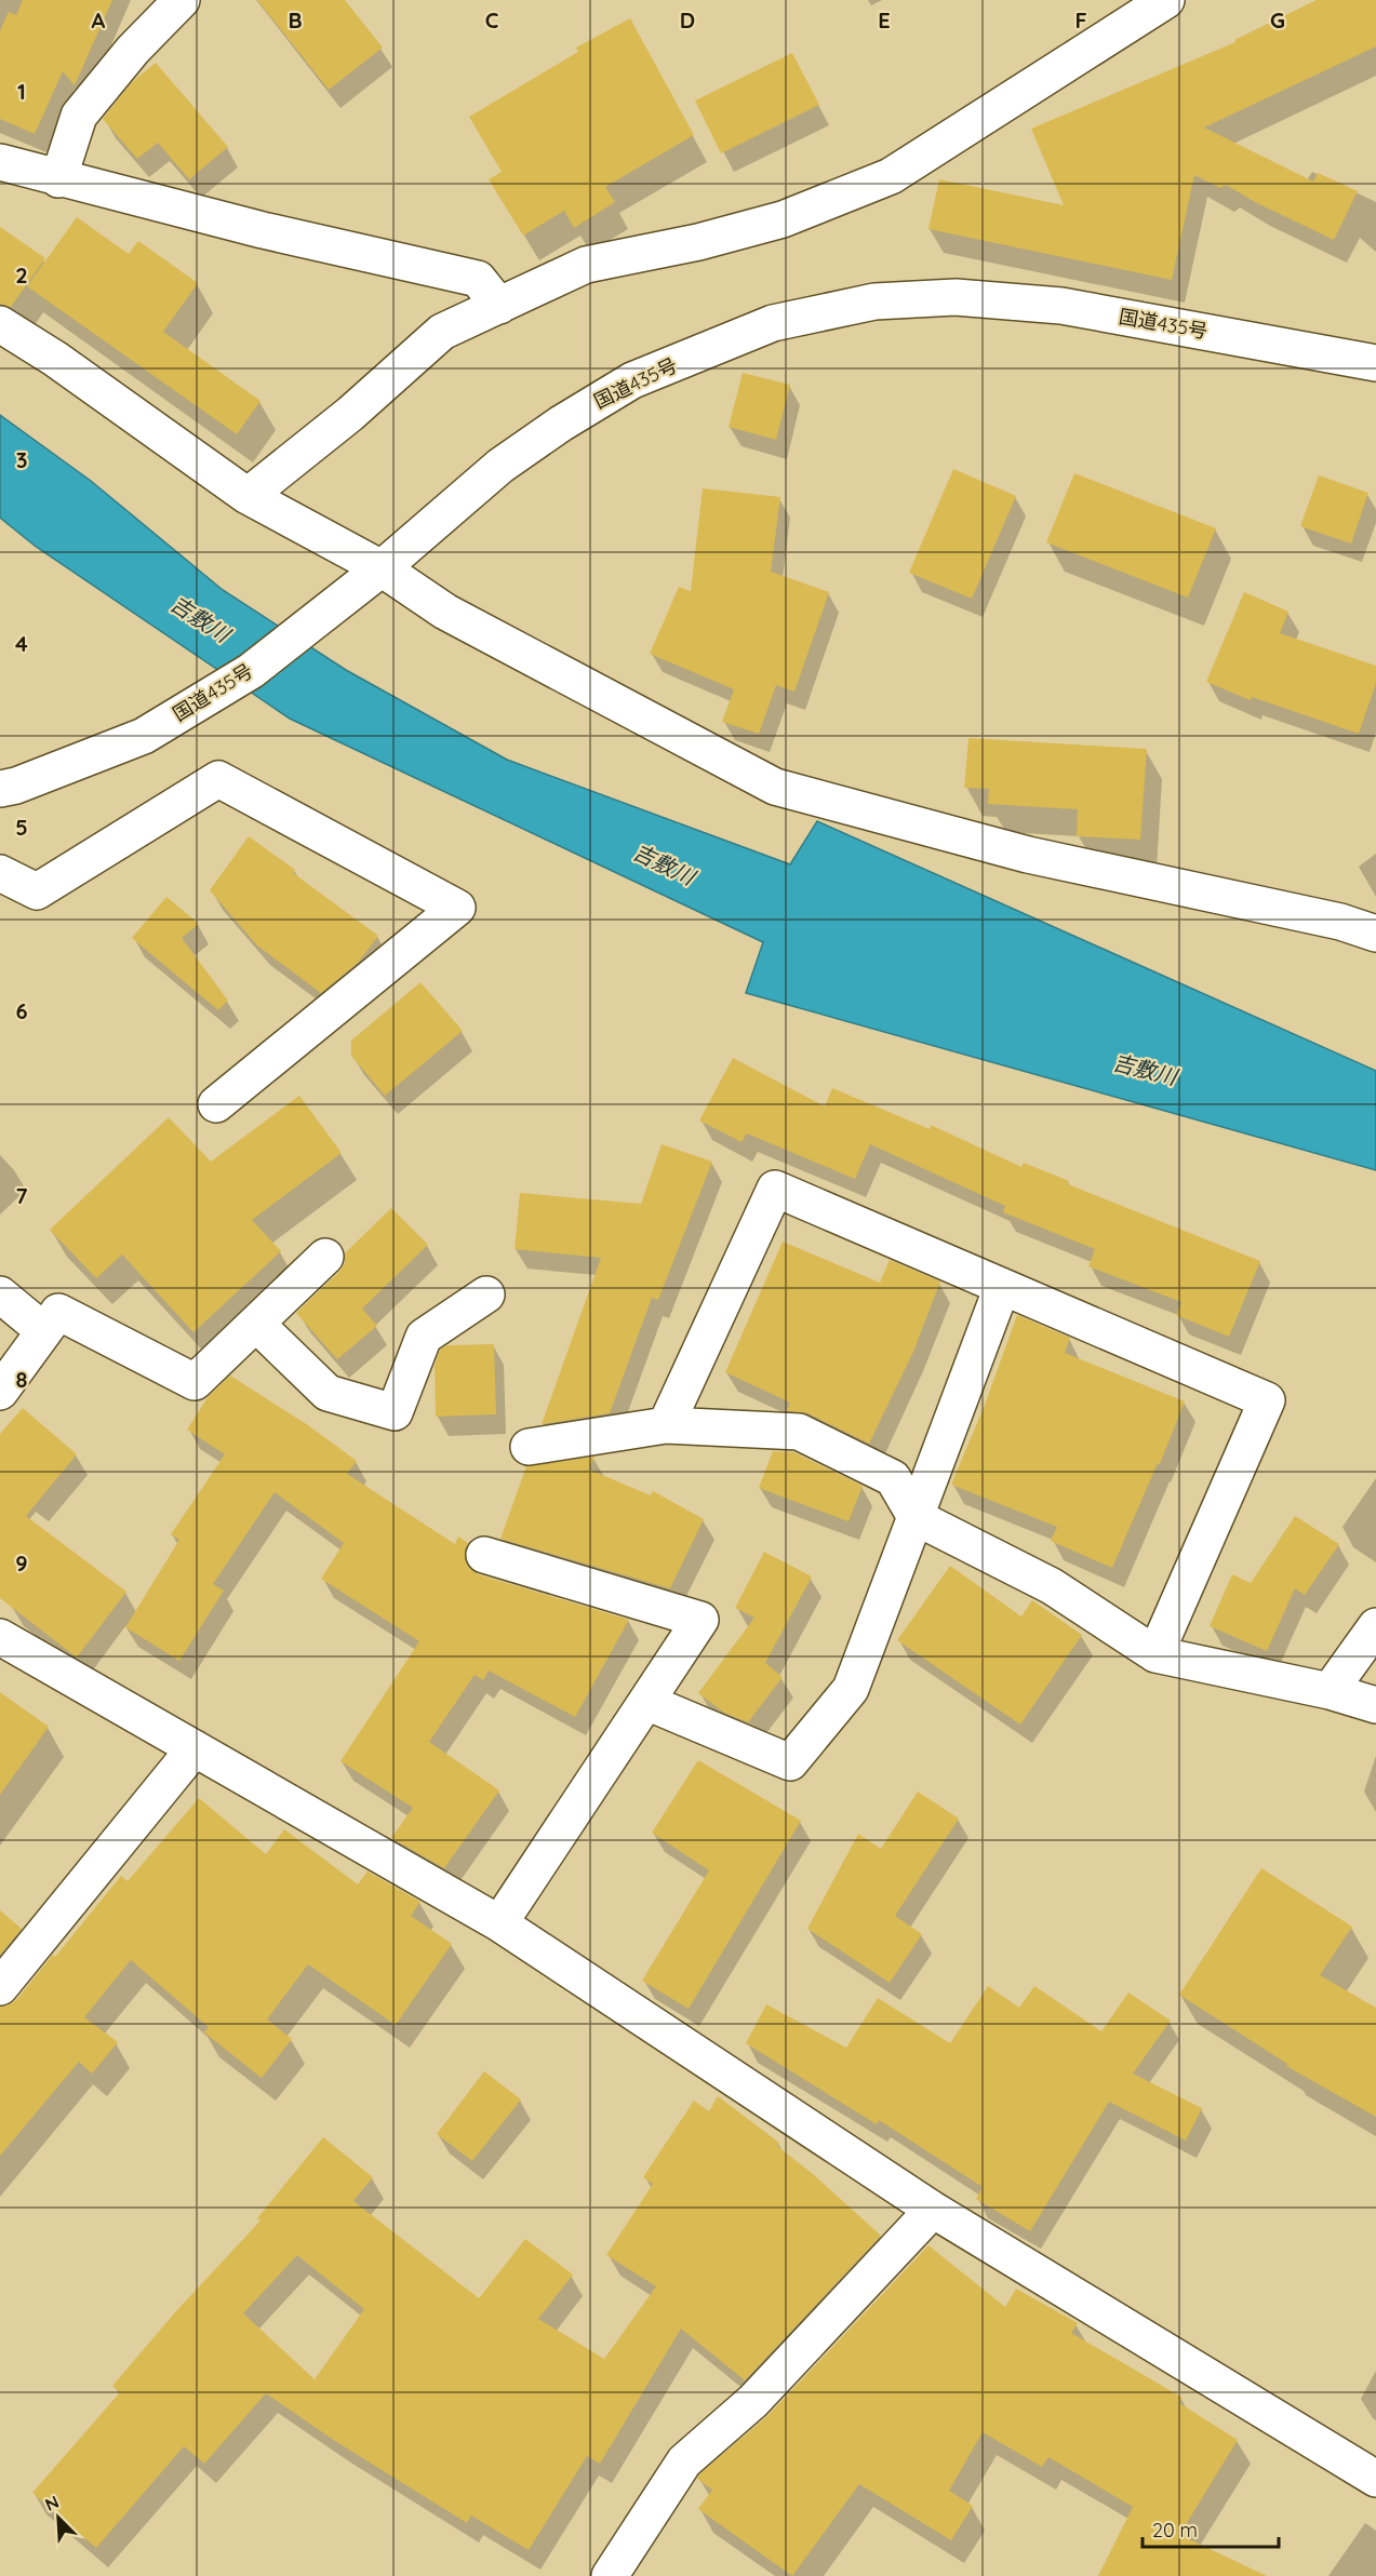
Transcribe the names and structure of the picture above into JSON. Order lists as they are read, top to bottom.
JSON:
{
  "streets": {
    "main road": ["国道435号"]
  },
  "water": ["吉敷川"],
  "scale_bar": "20 m",
  "north": "top left",
  "grid": {
    "columns": [
      "A",
      "B",
      "C",
      "D",
      "E",
      "F",
      "G"
    ],
    "rows": [
      "1",
      "2",
      "3",
      "4",
      "5",
      "6",
      "7",
      "8",
      "9"
    ]
  }
}
